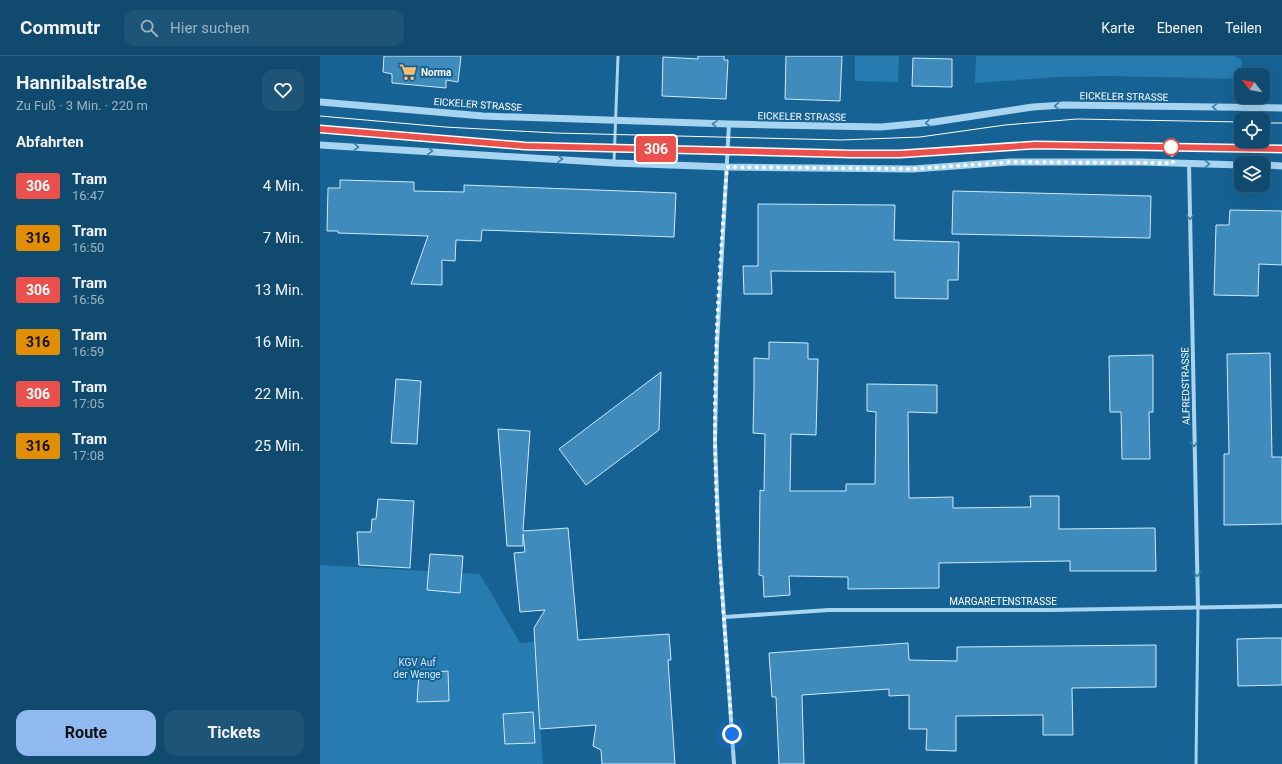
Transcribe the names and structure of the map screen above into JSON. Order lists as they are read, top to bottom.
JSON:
{
  "streets": {
    "street": ["EICKELER STRASSE", "ALFREDSTRASSE", "MARGARETENSTRASSE"]
  },
  "crossings": [
    ["ALFREDSTRASSE", "MARGARETENSTRASSE"]
  ],
  "one_way": ["ALFREDSTRASSE"],
  "parks": ["KGV Auf der Wenge"],
  "places": {
    "supermarket": ["Norma"]
  },
  "lines": ["tram line 306"],
  "north": "top left",
  "page": {
    "header": "Commutr",
    "search": "Hier suchen",
    "nav": ["Karte", "Ebenen", "Teilen"],
    "heading": [
      ["Hannibalstraße", "Zu Fuß · 3 Min. · 220 m"],
      "Abfahrten"
    ],
    "on_map": "306",
    "list": [
      {
        "mark": "306",
        "name": "Tram",
        "note": "16:47",
        "value": "4 Min."
      },
      {
        "mark": "316",
        "name": "Tram",
        "note": "16:50",
        "value": "7 Min."
      },
      {
        "mark": "306",
        "name": "Tram",
        "note": "16:56",
        "value": "13 Min."
      },
      {
        "mark": "316",
        "name": "Tram",
        "note": "16:59",
        "value": "16 Min."
      },
      {
        "mark": "306",
        "name": "Tram",
        "note": "17:05",
        "value": "22 Min."
      },
      {
        "mark": "316",
        "name": "Tram",
        "note": "17:08",
        "value": "25 Min."
      }
    ],
    "buttons": ["Route", "Tickets"]
  }
}
